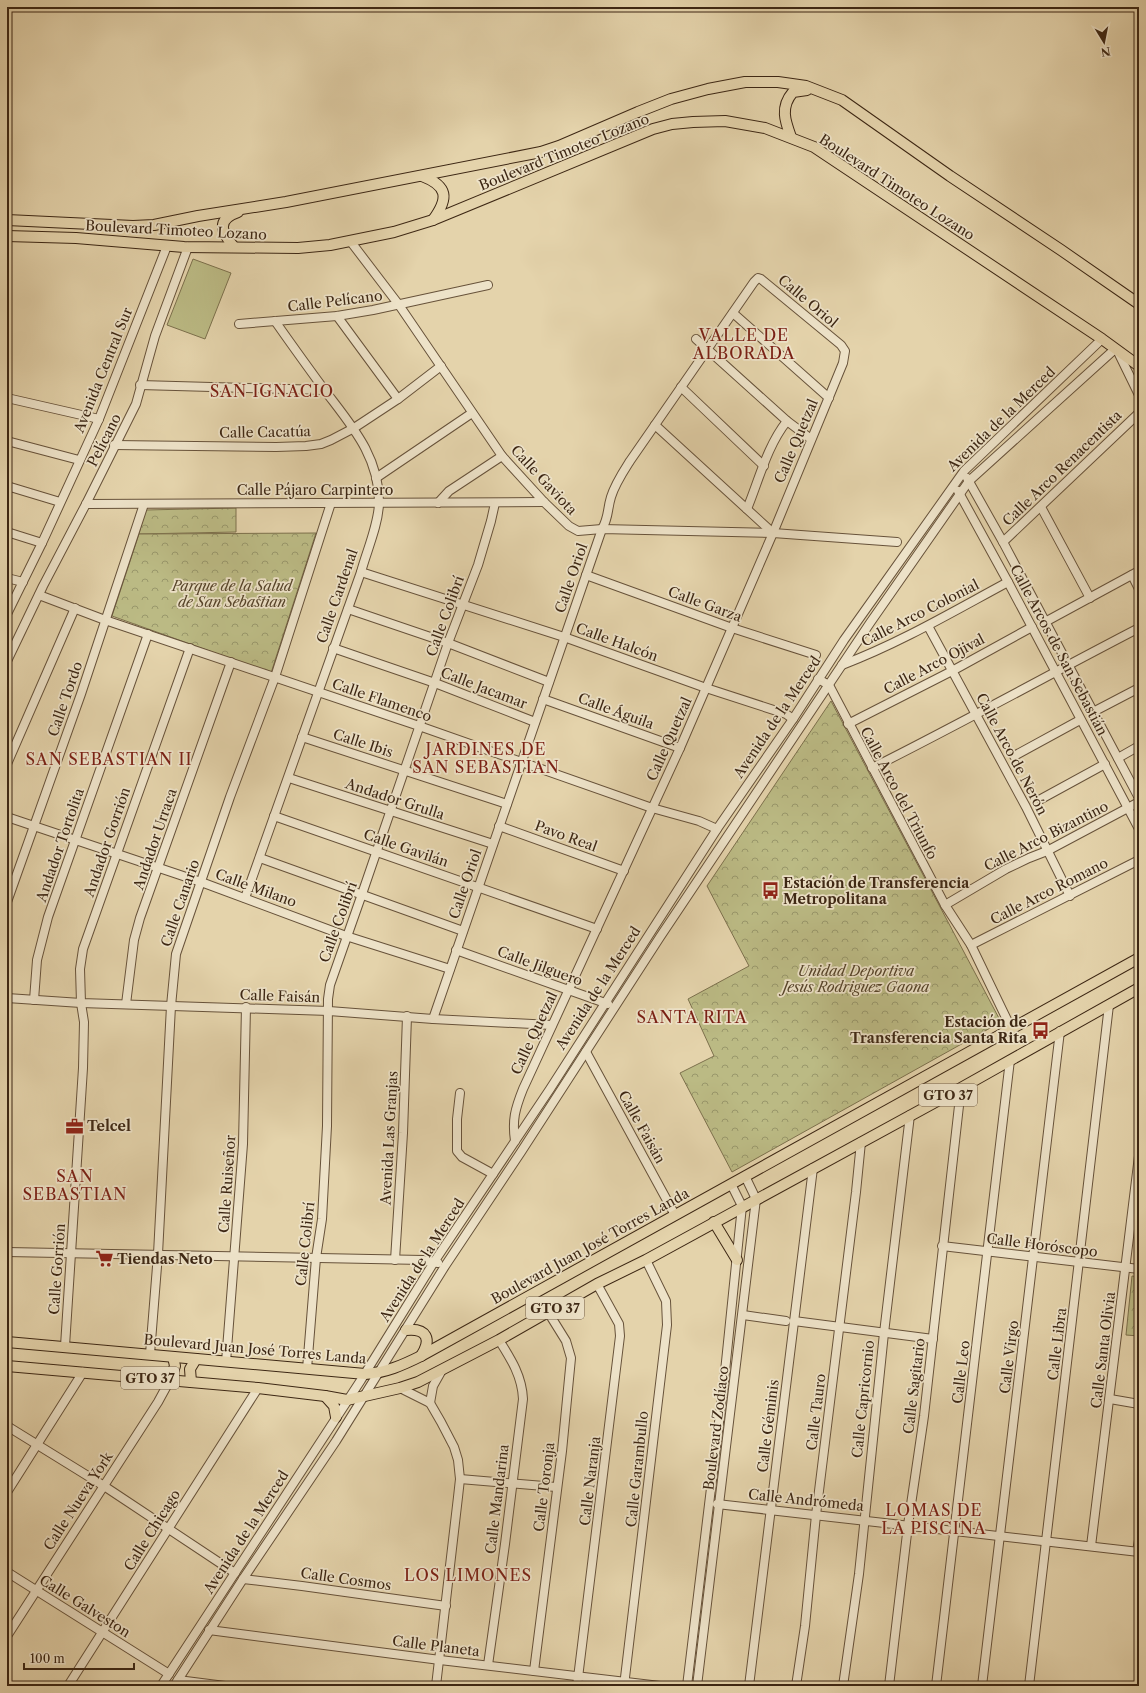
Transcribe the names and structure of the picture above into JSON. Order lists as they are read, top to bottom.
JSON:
{
  "streets": {
    "main road": ["Boulevard Timoteo Lozano", "GTO 37", "Boulevard Juan José Torres Landa"],
    "street": [
      "Calle Pelícano",
      "Calle Oriol",
      "Avenida Central Sur",
      "Avenida de la Merced",
      "Calle Cacatúa",
      "Pelícano",
      "Calle Quetzal",
      "Calle Arco Renacentista",
      "Calle Gaviota",
      "Calle Pájaro Carpintero",
      "Calle Cardenal",
      "Calle Garza",
      "Calle Arco Colonial",
      "Calle Colibrí",
      "Calle Halcón",
      "Calle Arcos de San Sebastián",
      "Calle Arco Ojival",
      "Calle Jacamar",
      "Calle Tordo",
      "Calle Flamenco",
      "Calle Águila",
      "Calle Ibis",
      "Calle Arco de Nerón",
      "Calle Arco del Triunfo",
      "Andador Grulla",
      "Pavo Real",
      "Calle Arco Bizantino",
      "Andador Urraca",
      "Andador Gorrión",
      "Andador Tortolita",
      "Calle Gavilán",
      "Calle Milano",
      "Calle Arco Romano",
      "Calle Canario",
      "Calle Jilguero",
      "Calle Faisán",
      "Avenida Las Granjas",
      "Calle Ruiseñor",
      "Calle Horóscopo",
      "Calle Gorrión",
      "Calle Libra",
      "Calle Santa Olivia",
      "Calle Virgo",
      "Calle Leo",
      "Calle Sagitario",
      "Calle Capricornio",
      "Calle Tauro",
      "Calle Géminis",
      "Boulevard Zodíaco",
      "Calle Garambullo",
      "Calle Naranja",
      "Calle Toronja",
      "Calle Mandarina",
      "Calle Andrómeda",
      "Calle Nueva York",
      "Calle Chicago",
      "Calle Cosmos",
      "Calle Galveston",
      "Calle Planeta"
    ]
  },
  "crossings": [
    ["Boulevard Timoteo Lozano", "Avenida Central Sur"],
    ["Boulevard Timoteo Lozano", "Avenida de la Merced"],
    ["Boulevard Timoteo Lozano", "Pelícano"],
    ["Boulevard Timoteo Lozano", "Calle Gaviota"],
    ["Calle Pelícano", "Calle Gaviota"],
    ["Calle Pelícano", "Calle Cardenal"],
    ["Calle Oriol", "Calle Quetzal"],
    ["Calle Oriol", "Calle Gaviota"],
    ["Calle Oriol", "Calle Garza"],
    ["Calle Oriol", "Calle Halcón"],
    ["Calle Oriol", "Calle Jacamar"],
    ["Calle Oriol", "Calle Flamenco"],
    ["Calle Oriol", "Calle Águila"],
    ["Calle Oriol", "Calle Ibis"],
    ["Calle Oriol", "Andador Grulla"],
    ["Calle Oriol", "Pavo Real"],
    ["Calle Oriol", "Calle Gavilán"],
    ["Calle Oriol", "Calle Milano"],
    ["Calle Oriol", "Calle Jilguero"],
    ["Calle Oriol", "Calle Faisán"],
    ["Avenida Central Sur", "Pelícano"],
    ["Avenida de la Merced", "Calle Quetzal"],
    ["Avenida de la Merced", "Calle Arco Colonial"],
    ["Avenida de la Merced", "Calle Halcón"],
    ["Avenida de la Merced", "Calle Arcos de San Sebastián"],
    ["Avenida de la Merced", "Calle Flamenco"],
    ["Avenida de la Merced", "Calle Arco del Triunfo"],
    ["Avenida de la Merced", "Calle Jilguero"],
    ["Avenida de la Merced", "Calle Faisán"],
    ["Avenida de la Merced", "GTO 37"],
    ["Avenida de la Merced", "Boulevard Juan José Torres Landa"],
    ["Avenida de la Merced", "Calle Cosmos"],
    ["Avenida de la Merced", "Calle Galveston"],
    ["Avenida de la Merced", "Calle Planeta"],
    ["Calle Cacatúa", "Pelícano"],
    ["Calle Cacatúa", "Calle Gaviota"],
    ["Calle Cacatúa", "Calle Cardenal"],
    ["Pelícano", "Calle Pájaro Carpintero"],
    ["Pelícano", "Calle Flamenco"],
    ["Calle Quetzal", "Calle Gaviota"],
    ["Calle Quetzal", "Calle Garza"],
    ["Calle Quetzal", "Calle Halcón"],
    ["Calle Quetzal", "Calle Flamenco"],
    ["Calle Quetzal", "Calle Águila"],
    ["Calle Quetzal", "Pavo Real"],
    ["Calle Quetzal", "Calle Gavilán"],
    ["Calle Quetzal", "Calle Jilguero"],
    ["Calle Quetzal", "Calle Faisán"],
    ["Calle Arco Renacentista", "Calle Arcos de San Sebastián"],
    ["Calle Gaviota", "Calle Pájaro Carpintero"],
    ["Calle Pájaro Carpintero", "Calle Cardenal"],
    ["Calle Pájaro Carpintero", "Calle Colibrí"],
    ["Calle Pájaro Carpintero", "Calle Tordo"],
    ["Calle Pájaro Carpintero", "Calle Canario"],
    ["Calle Cardenal", "Calle Halcón"],
    ["Calle Cardenal", "Calle Jacamar"],
    ["Calle Cardenal", "Calle Flamenco"],
    ["Calle Cardenal", "Calle Ibis"],
    ["Calle Cardenal", "Andador Grulla"],
    ["Calle Cardenal", "Calle Gavilán"],
    ["Calle Cardenal", "Calle Milano"],
    ["Calle Arco Colonial", "Calle Arcos de San Sebastián"],
    ["Calle Arco Colonial", "Calle Arco de Nerón"],
    ["Calle Colibrí", "Calle Halcón"],
    ["Calle Colibrí", "Calle Jacamar"],
    ["Calle Colibrí", "Calle Flamenco"],
    ["Calle Colibrí", "Calle Ibis"],
    ["Calle Colibrí", "Andador Grulla"],
    ["Calle Colibrí", "Calle Gavilán"],
    ["Calle Colibrí", "Calle Milano"],
    ["Calle Colibrí", "Calle Faisán"],
    ["Calle Colibrí", "Boulevard Juan José Torres Landa"],
    ["Calle Arcos de San Sebastián", "Calle Arco Ojival"],
    ["Calle Arcos de San Sebastián", "Calle Arco Bizantino"],
    ["Calle Arco Ojival", "Calle Arco de Nerón"],
    ["Calle Arco Ojival", "Calle Arco del Triunfo"],
    ["Calle Tordo", "Calle Flamenco"],
    ["Calle Tordo", "Calle Milano"],
    ["Calle Flamenco", "Andador Urraca"],
    ["Calle Flamenco", "Andador Gorrión"],
    ["Calle Flamenco", "Andador Tortolita"],
    ["Calle Flamenco", "Calle Canario"],
    ["Calle Arco de Nerón", "Calle Arco Bizantino"],
    ["Calle Arco de Nerón", "Calle Arco Romano"],
    ["Calle Arco del Triunfo", "Calle Arco Bizantino"],
    ["Calle Arco del Triunfo", "Calle Arco Romano"],
    ["Calle Arco del Triunfo", "Boulevard Juan José Torres Landa"],
    ["Andador Urraca", "Calle Milano"],
    ["Andador Urraca", "Calle Faisán"],
    ["Andador Gorrión", "Calle Milano"],
    ["Andador Gorrión", "Calle Faisán"],
    ["Andador Gorrión", "Calle Gorrión"],
    ["Andador Tortolita", "Calle Milano"],
    ["Andador Tortolita", "Calle Faisán"],
    ["Calle Milano", "Calle Canario"],
    ["Calle Canario", "Calle Faisán"],
    ["Calle Canario", "Boulevard Juan José Torres Landa"],
    ["Calle Faisán", "Avenida Las Granjas"],
    ["Calle Faisán", "Calle Ruiseñor"],
    ["Calle Faisán", "Boulevard Juan José Torres Landa"],
    ["Calle Faisán", "Calle Gorrión"],
    ["GTO 37", "Calle Libra"],
    ["GTO 37", "Calle Virgo"],
    ["GTO 37", "Calle Leo"],
    ["GTO 37", "Calle Sagitario"],
    ["GTO 37", "Calle Capricornio"],
    ["GTO 37", "Calle Tauro"],
    ["GTO 37", "Calle Géminis"],
    ["GTO 37", "Boulevard Zodíaco"],
    ["GTO 37", "Calle Garambullo"],
    ["GTO 37", "Calle Naranja"],
    ["GTO 37", "Calle Toronja"],
    ["GTO 37", "Calle Mandarina"],
    ["GTO 37", "Calle Nueva York"],
    ["GTO 37", "Calle Chicago"],
    ["Calle Ruiseñor", "Boulevard Juan José Torres Landa"],
    ["Calle Horóscopo", "Calle Libra"],
    ["Calle Horóscopo", "Calle Santa Olivia"],
    ["Calle Horóscopo", "Calle Virgo"],
    ["Calle Horóscopo", "Calle Leo"],
    ["Calle Horóscopo", "Calle Sagitario"],
    ["Boulevard Juan José Torres Landa", "Calle Gorrión"],
    ["Calle Libra", "Calle Andrómeda"],
    ["Calle Santa Olivia", "Calle Andrómeda"],
    ["Calle Virgo", "Calle Andrómeda"],
    ["Calle Leo", "Calle Andrómeda"],
    ["Calle Sagitario", "Calle Andrómeda"],
    ["Calle Capricornio", "Calle Andrómeda"],
    ["Calle Tauro", "Calle Andrómeda"],
    ["Calle Géminis", "Calle Andrómeda"],
    ["Boulevard Zodíaco", "Calle Andrómeda"],
    ["Calle Garambullo", "Calle Planeta"],
    ["Calle Naranja", "Calle Planeta"],
    ["Calle Toronja", "Calle Planeta"],
    ["Calle Mandarina", "Calle Planeta"],
    ["Calle Nueva York", "Calle Galveston"],
    ["Calle Chicago", "Calle Galveston"]
  ],
  "districts": [
    "VALLE DE ALBORADA",
    "SAN IGNACIO",
    "JARDINES DE SAN SEBASTIAN",
    "SAN SEBASTIAN II",
    "SANTA RITA",
    "SAN SEBASTIAN",
    "LOMAS DE LA PISCINA",
    "LOS LIMONES"
  ],
  "parks": ["Parque de la Salud de San Sebastian", "Unidad Deportiva Jesús Rodriguez Gaona"],
  "places": {
    "bus stop": ["Estación de Transferencia Metropolitana", "Estación de Transferencia Santa Rita"],
    "office": ["Telcel"],
    "supermarket": ["Tiendas Neto"]
  },
  "scale_bar": "100 m",
  "north": "bottom"
}
